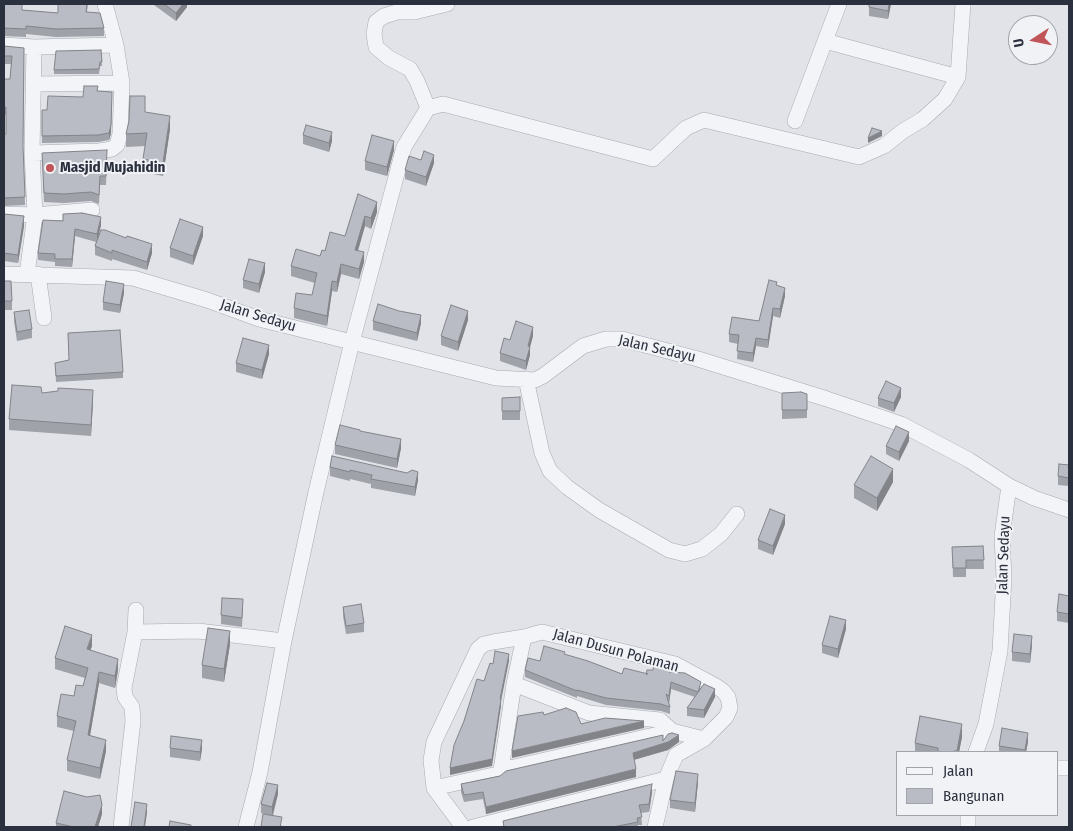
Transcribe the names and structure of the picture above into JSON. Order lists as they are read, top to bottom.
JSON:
{
  "streets": {
    "street": ["Jalan Sedayu", "Jalan Dusun Polaman"]
  },
  "places": ["Masjid Mujahidin"],
  "legend": ["Jalan", "Bangunan"],
  "north": "left"
}
